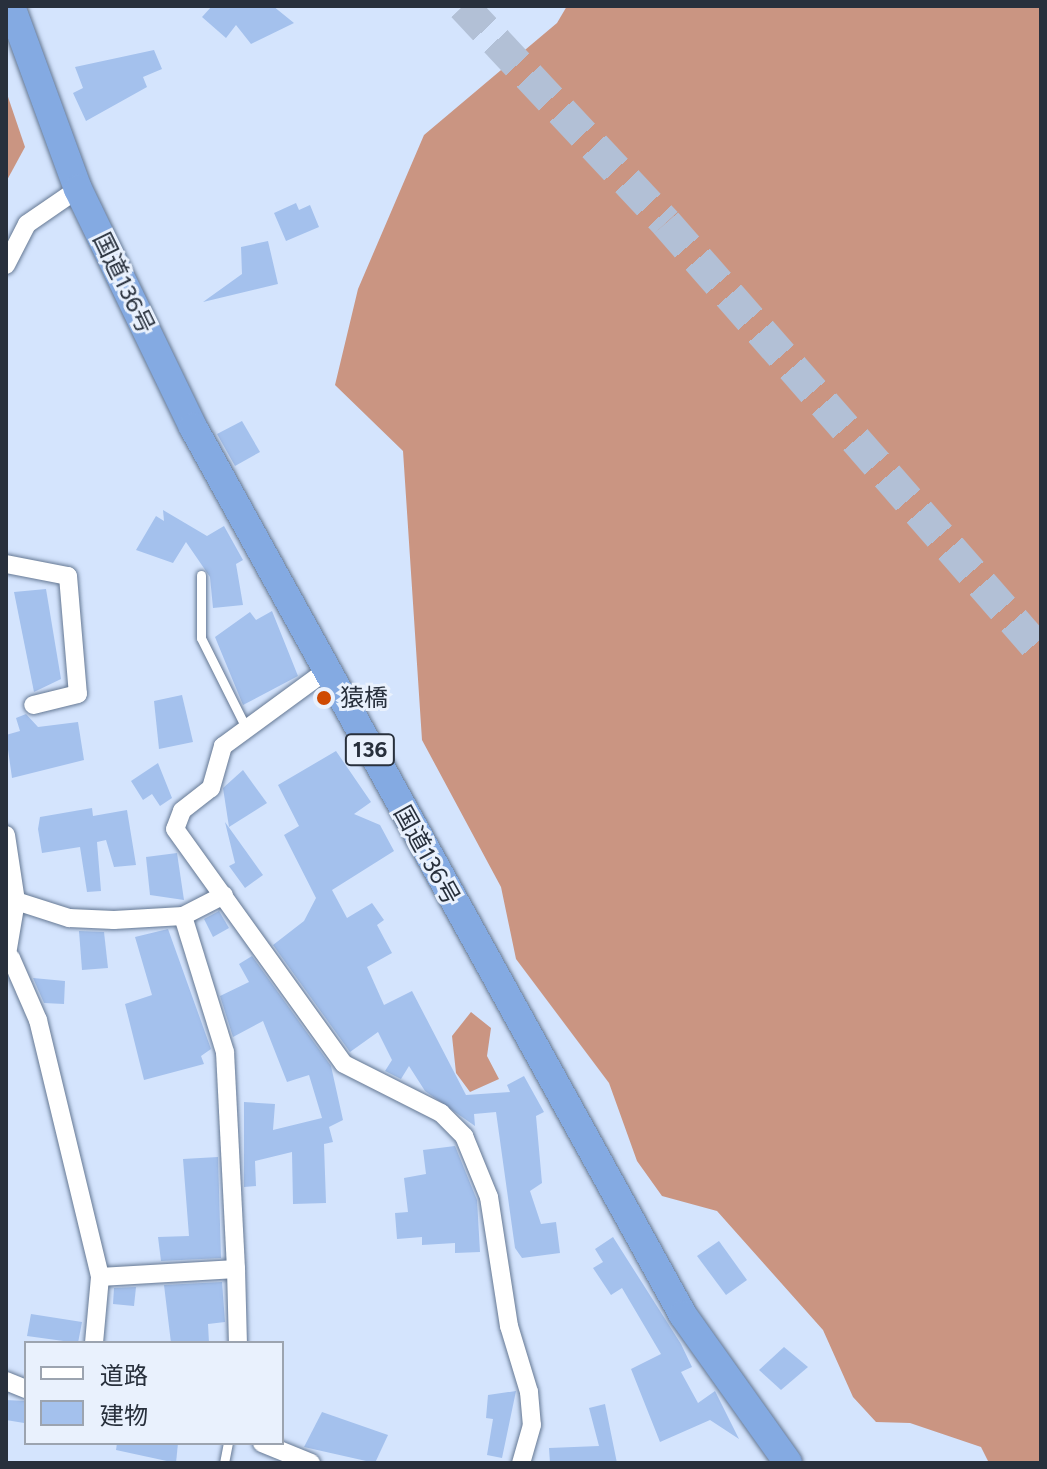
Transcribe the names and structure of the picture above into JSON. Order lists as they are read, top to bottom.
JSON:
{
  "streets": {
    "highway": ["国道136号", "136"]
  },
  "places": ["猿橋"],
  "legend": ["道路", "建物"]
}
